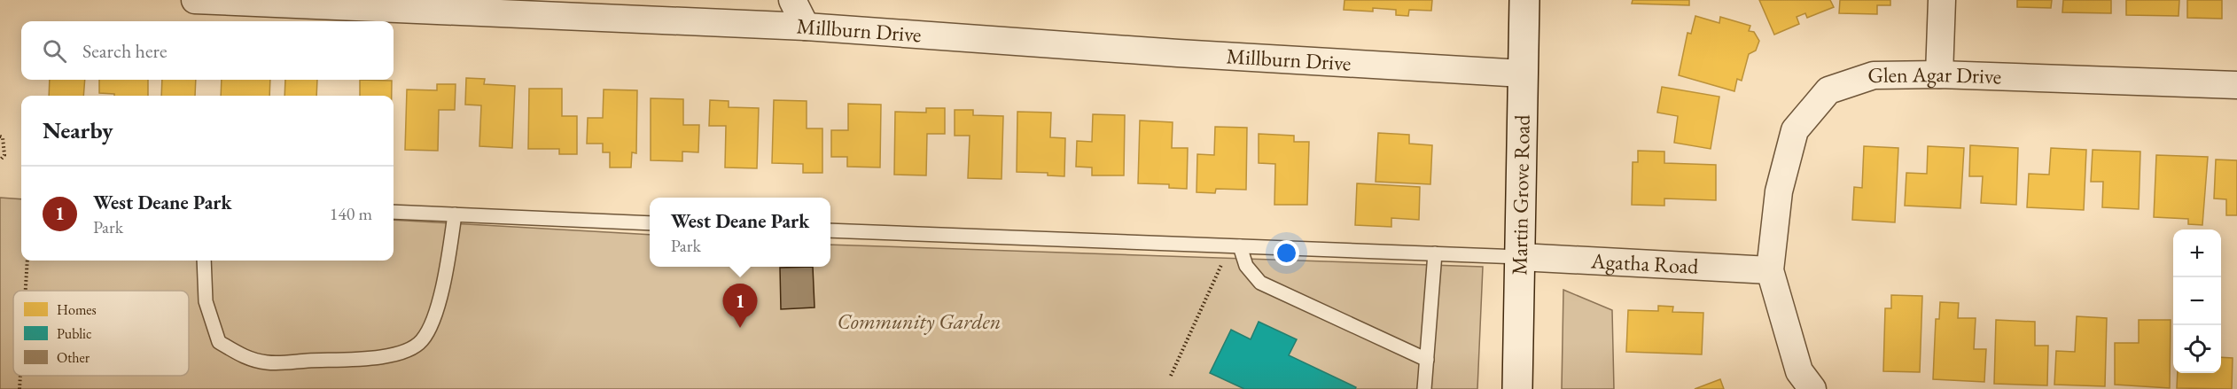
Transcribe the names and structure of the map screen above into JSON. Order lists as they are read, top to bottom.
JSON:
{
  "streets": {
    "main road": ["Martin Grove Road"],
    "street": ["Millburn Drive", "Glen Agar Drive", "Agatha Road"]
  },
  "crossings": [
    ["Millburn Drive", "Martin Grove Road"],
    ["Glen Agar Drive", "Agatha Road"],
    ["Martin Grove Road", "Agatha Road"]
  ],
  "parks": ["Community Garden"],
  "legend": ["Homes", "Public", "Other"],
  "page": {
    "search": "Search here",
    "heading": "Nearby",
    "list": [
      {
        "mark": "1",
        "name": "West Deane Park",
        "note": "Park",
        "value": "140 m"
      }
    ],
    "popup": ["West Deane Park", "Park"],
    "map_buttons": ["+", "−"],
    "pins": "1"
  }
}
